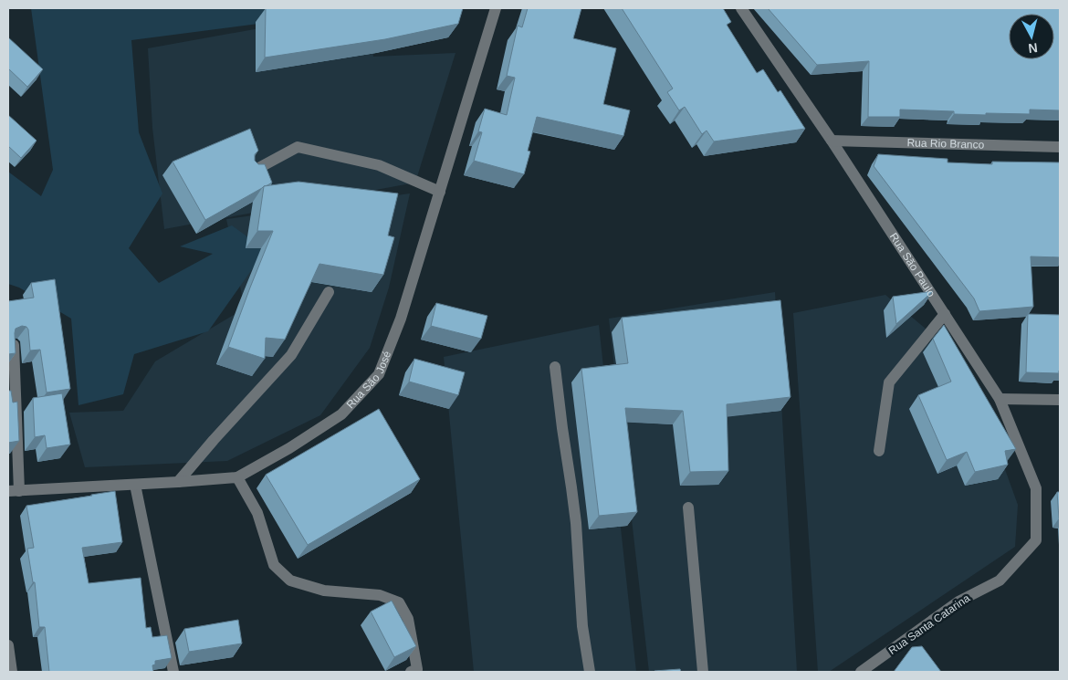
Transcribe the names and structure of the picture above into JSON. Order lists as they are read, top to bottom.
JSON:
{
  "streets": {
    "street": [
      "Rua Rio Branco",
      "Rua São Paulo",
      "Rua São José",
      "Rua Santa Catarina"
    ]
  },
  "crossings": [
    ["Rua Rio Branco", "Rua São Paulo"],
    ["Rua São Paulo", "Rua Santa Catarina"]
  ],
  "north": "bottom"
}
